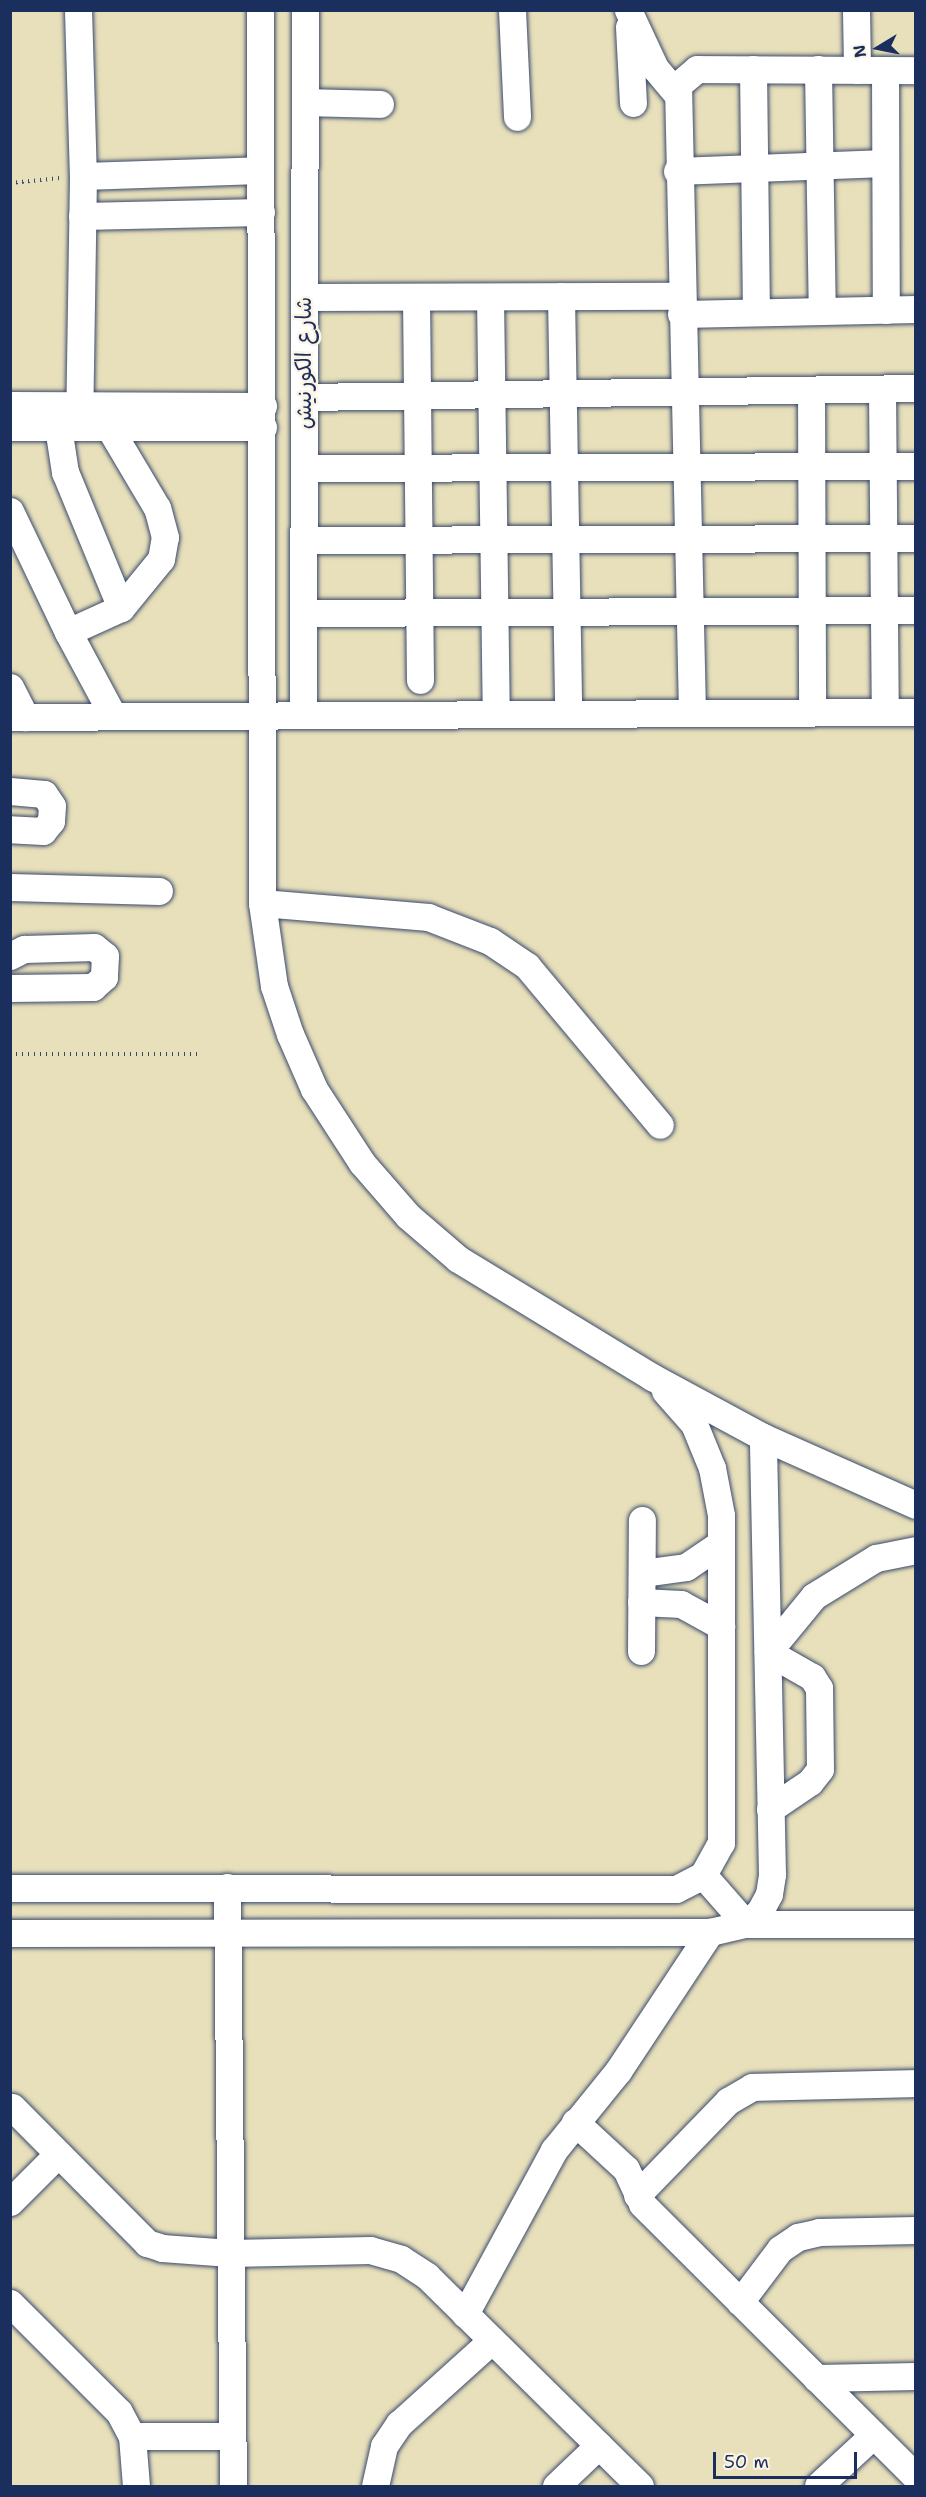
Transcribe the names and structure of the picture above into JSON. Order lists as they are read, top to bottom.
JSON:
{
  "streets": {
    "street": ["شارع الكورنيش"]
  },
  "scale_bar": "50 m",
  "north": "left"
}
